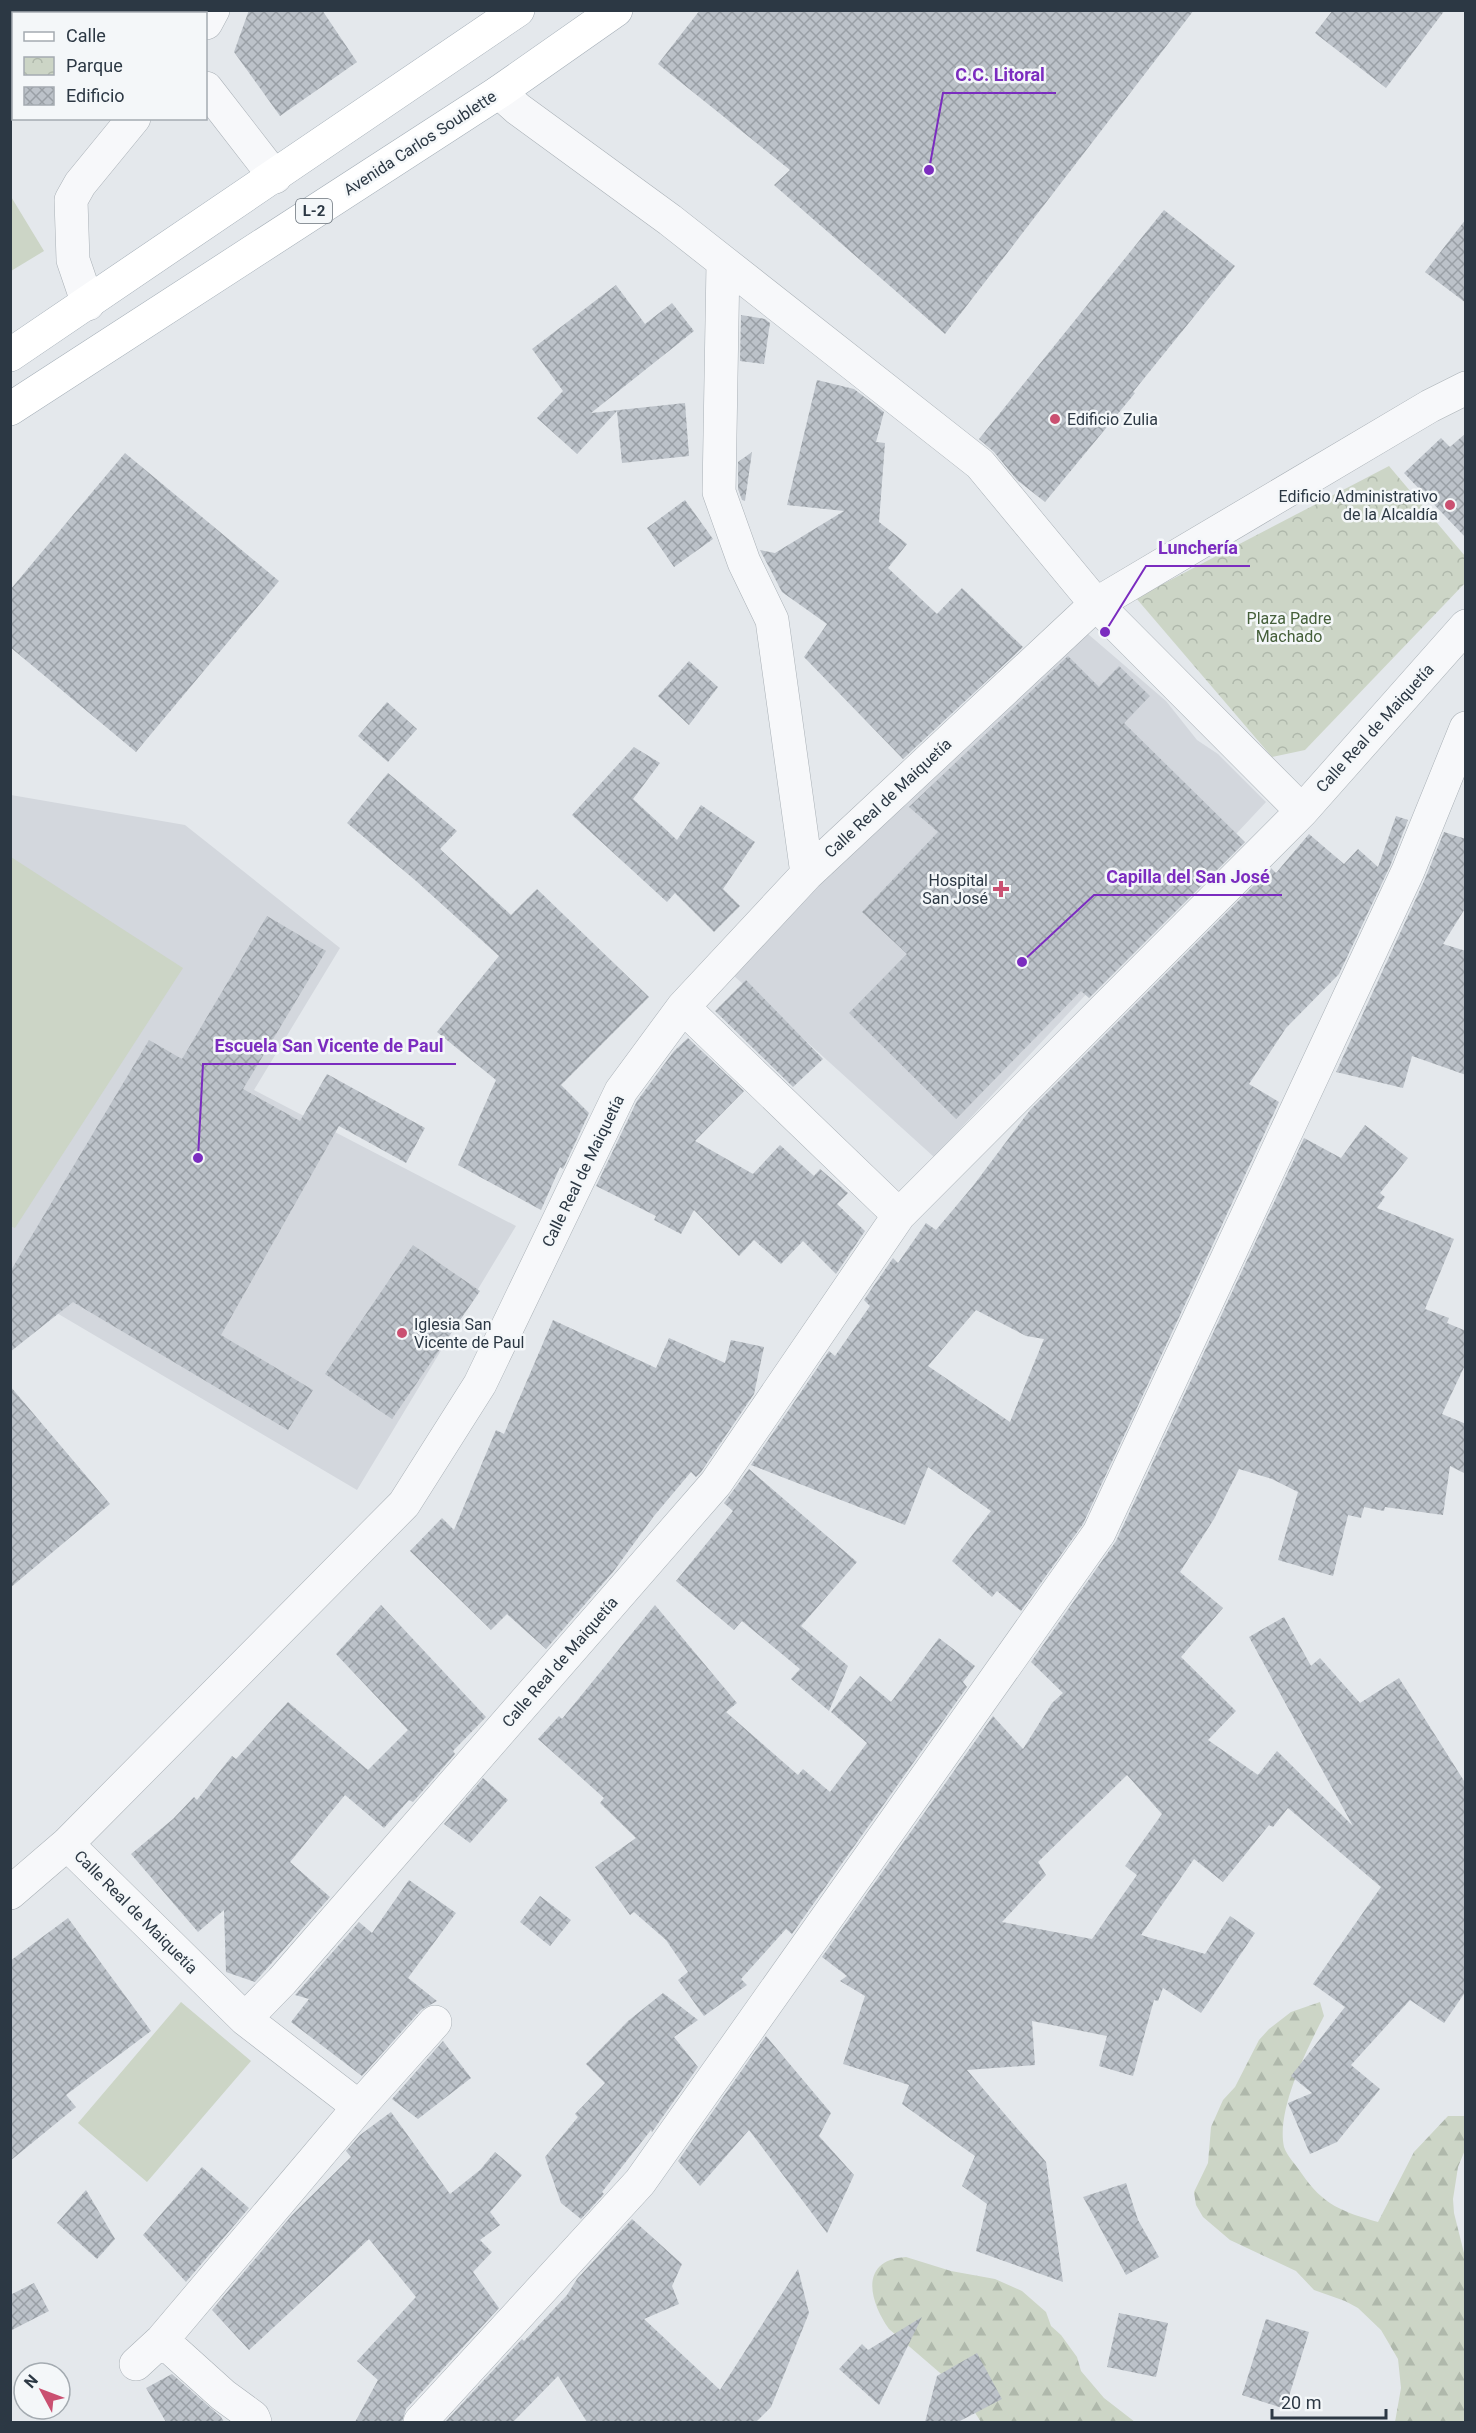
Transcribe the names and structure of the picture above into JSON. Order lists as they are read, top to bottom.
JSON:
{
  "streets": {
    "main road": ["Avenida Carlos Soublette", "L-2"],
    "street": ["Calle Real de Maiquetía"]
  },
  "parks": ["Plaza Padre Machado"],
  "places": {
    "other": [
      "C.C. Litoral",
      "Edificio Zulia",
      "Edificio Administrativo de la Alcaldía",
      "Lunchería",
      "Capilla del San José",
      "Escuela San Vicente de Paul",
      "Iglesia San Vicente de Paul"
    ],
    "health": ["Hospital San José"]
  },
  "legend": ["Calle", "Parque", "Edificio"],
  "scale_bar": "20 m",
  "north": "top left"
}
